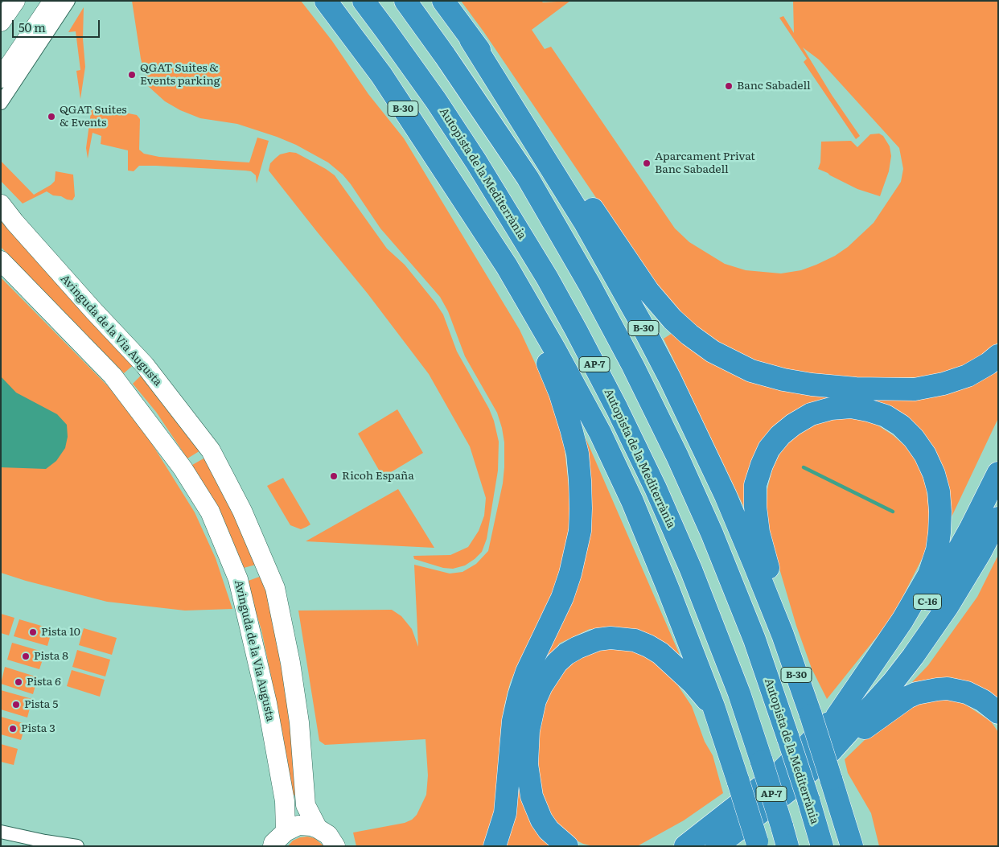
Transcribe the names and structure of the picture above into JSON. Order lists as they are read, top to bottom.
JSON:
{
  "streets": {
    "highway": [
      "B-30",
      "Autopista de la Mediterrània",
      "AP-7",
      "C-16"
    ],
    "street": ["Avinguda de la Via Augusta"]
  },
  "places": [
    "QGAT Suites & Events parking",
    "Banc Sabadell",
    "QGAT Suites & Events",
    "Aparcament Privat Banc Sabadell",
    "Ricoh España",
    "Pista 10",
    "Pista 8",
    "Pista 6",
    "Pista 5",
    "Pista 3"
  ],
  "scale_bar": "50 m"
}
